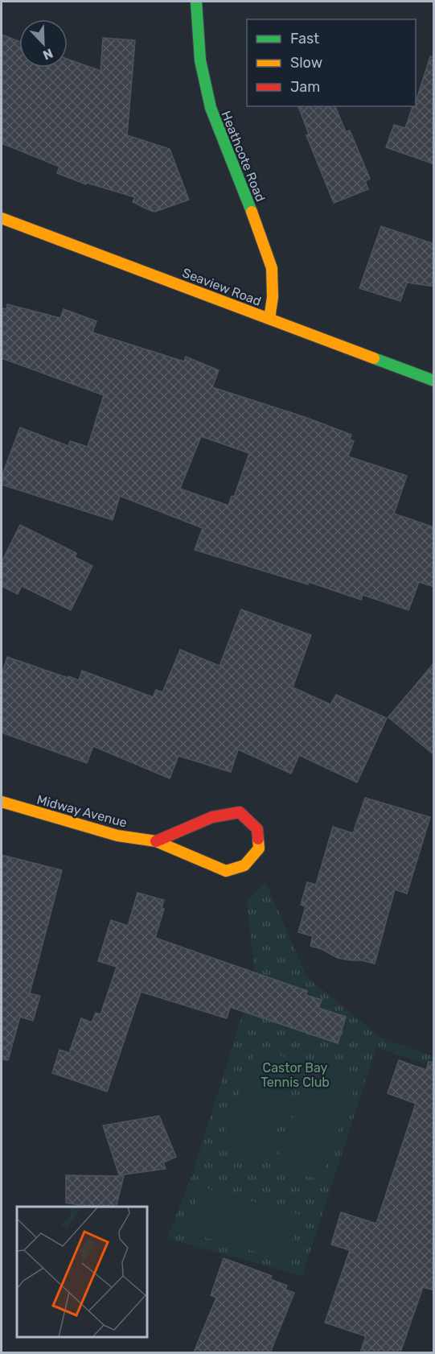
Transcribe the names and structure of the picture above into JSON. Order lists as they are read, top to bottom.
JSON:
{
  "streets": {
    "street": ["Heathcote Road", "Seaview Road", "Midway Avenue"]
  },
  "crossings": [
    ["Heathcote Road", "Seaview Road"]
  ],
  "parks": ["Castor Bay Tennis Club"],
  "legend": ["Fast", "Slow", "Jam"],
  "north": "bottom right"
}
